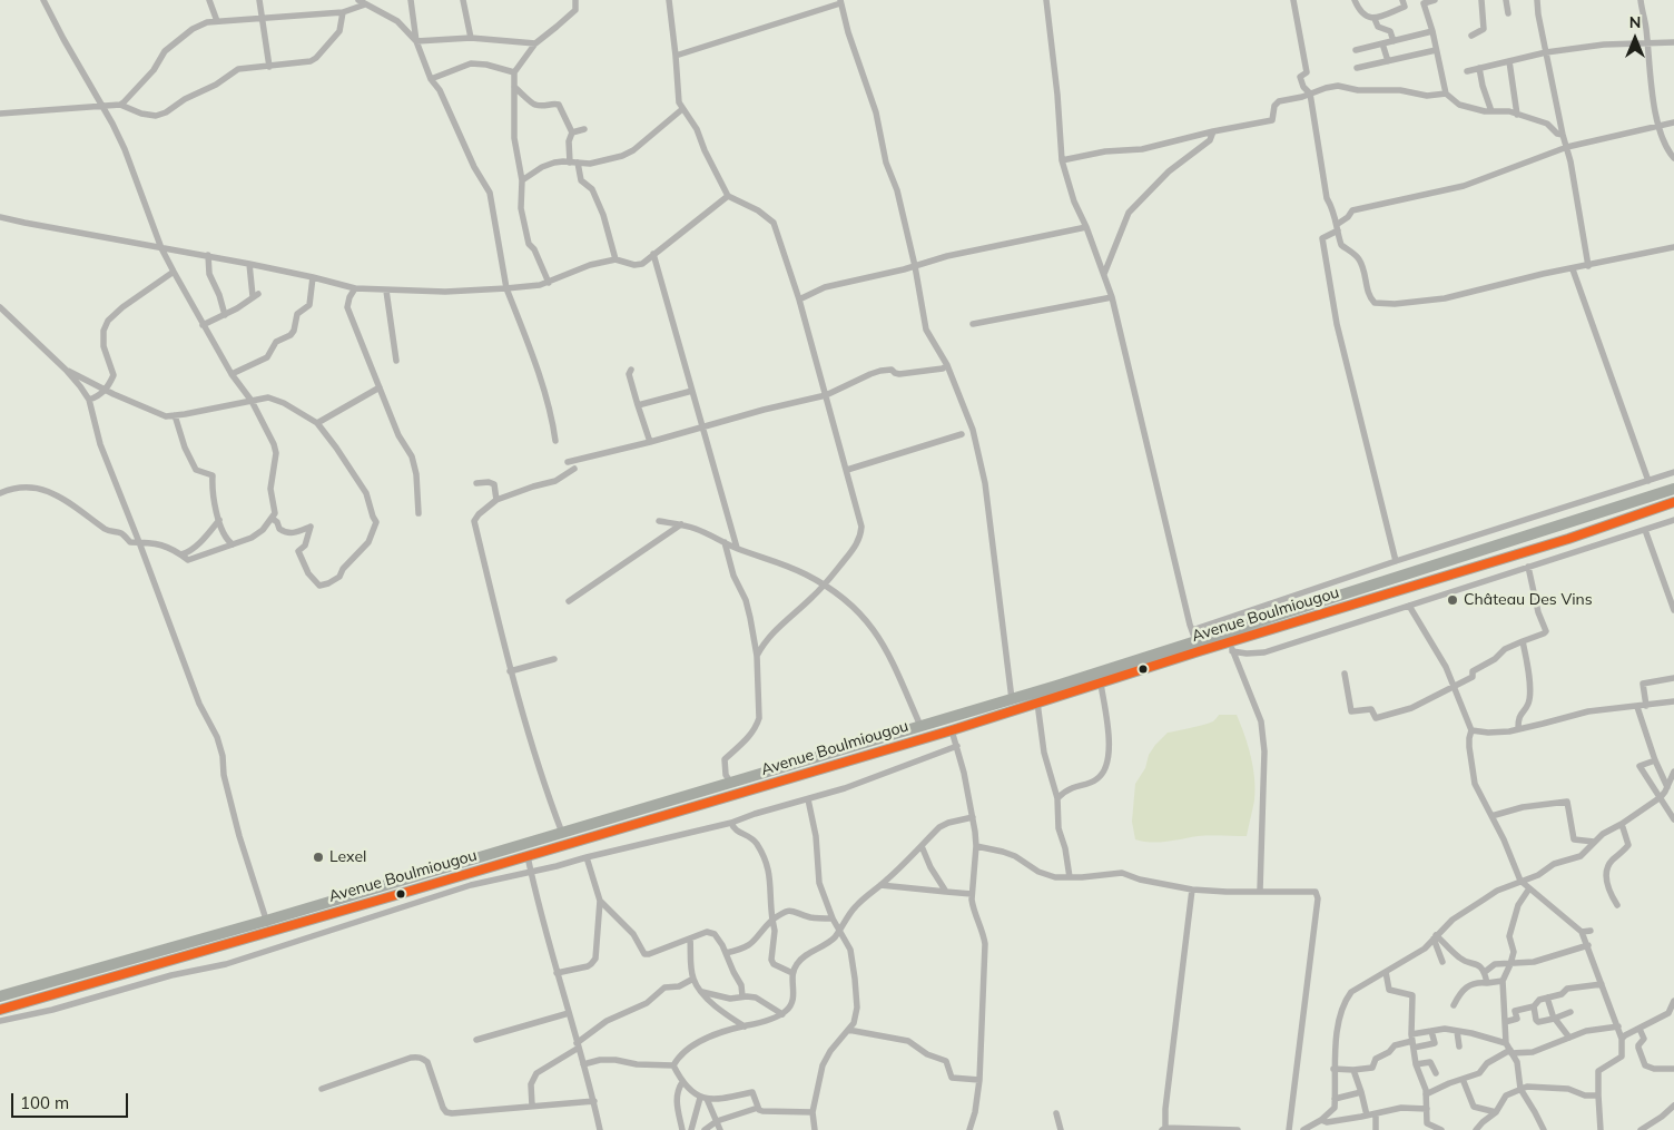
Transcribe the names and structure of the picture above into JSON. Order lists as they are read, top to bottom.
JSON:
{
  "streets": {
    "highway": ["Avenue Boulmiougou"]
  },
  "places": ["Château Des Vins", "Lexel"],
  "scale_bar": "100 m",
  "north": "top"
}
